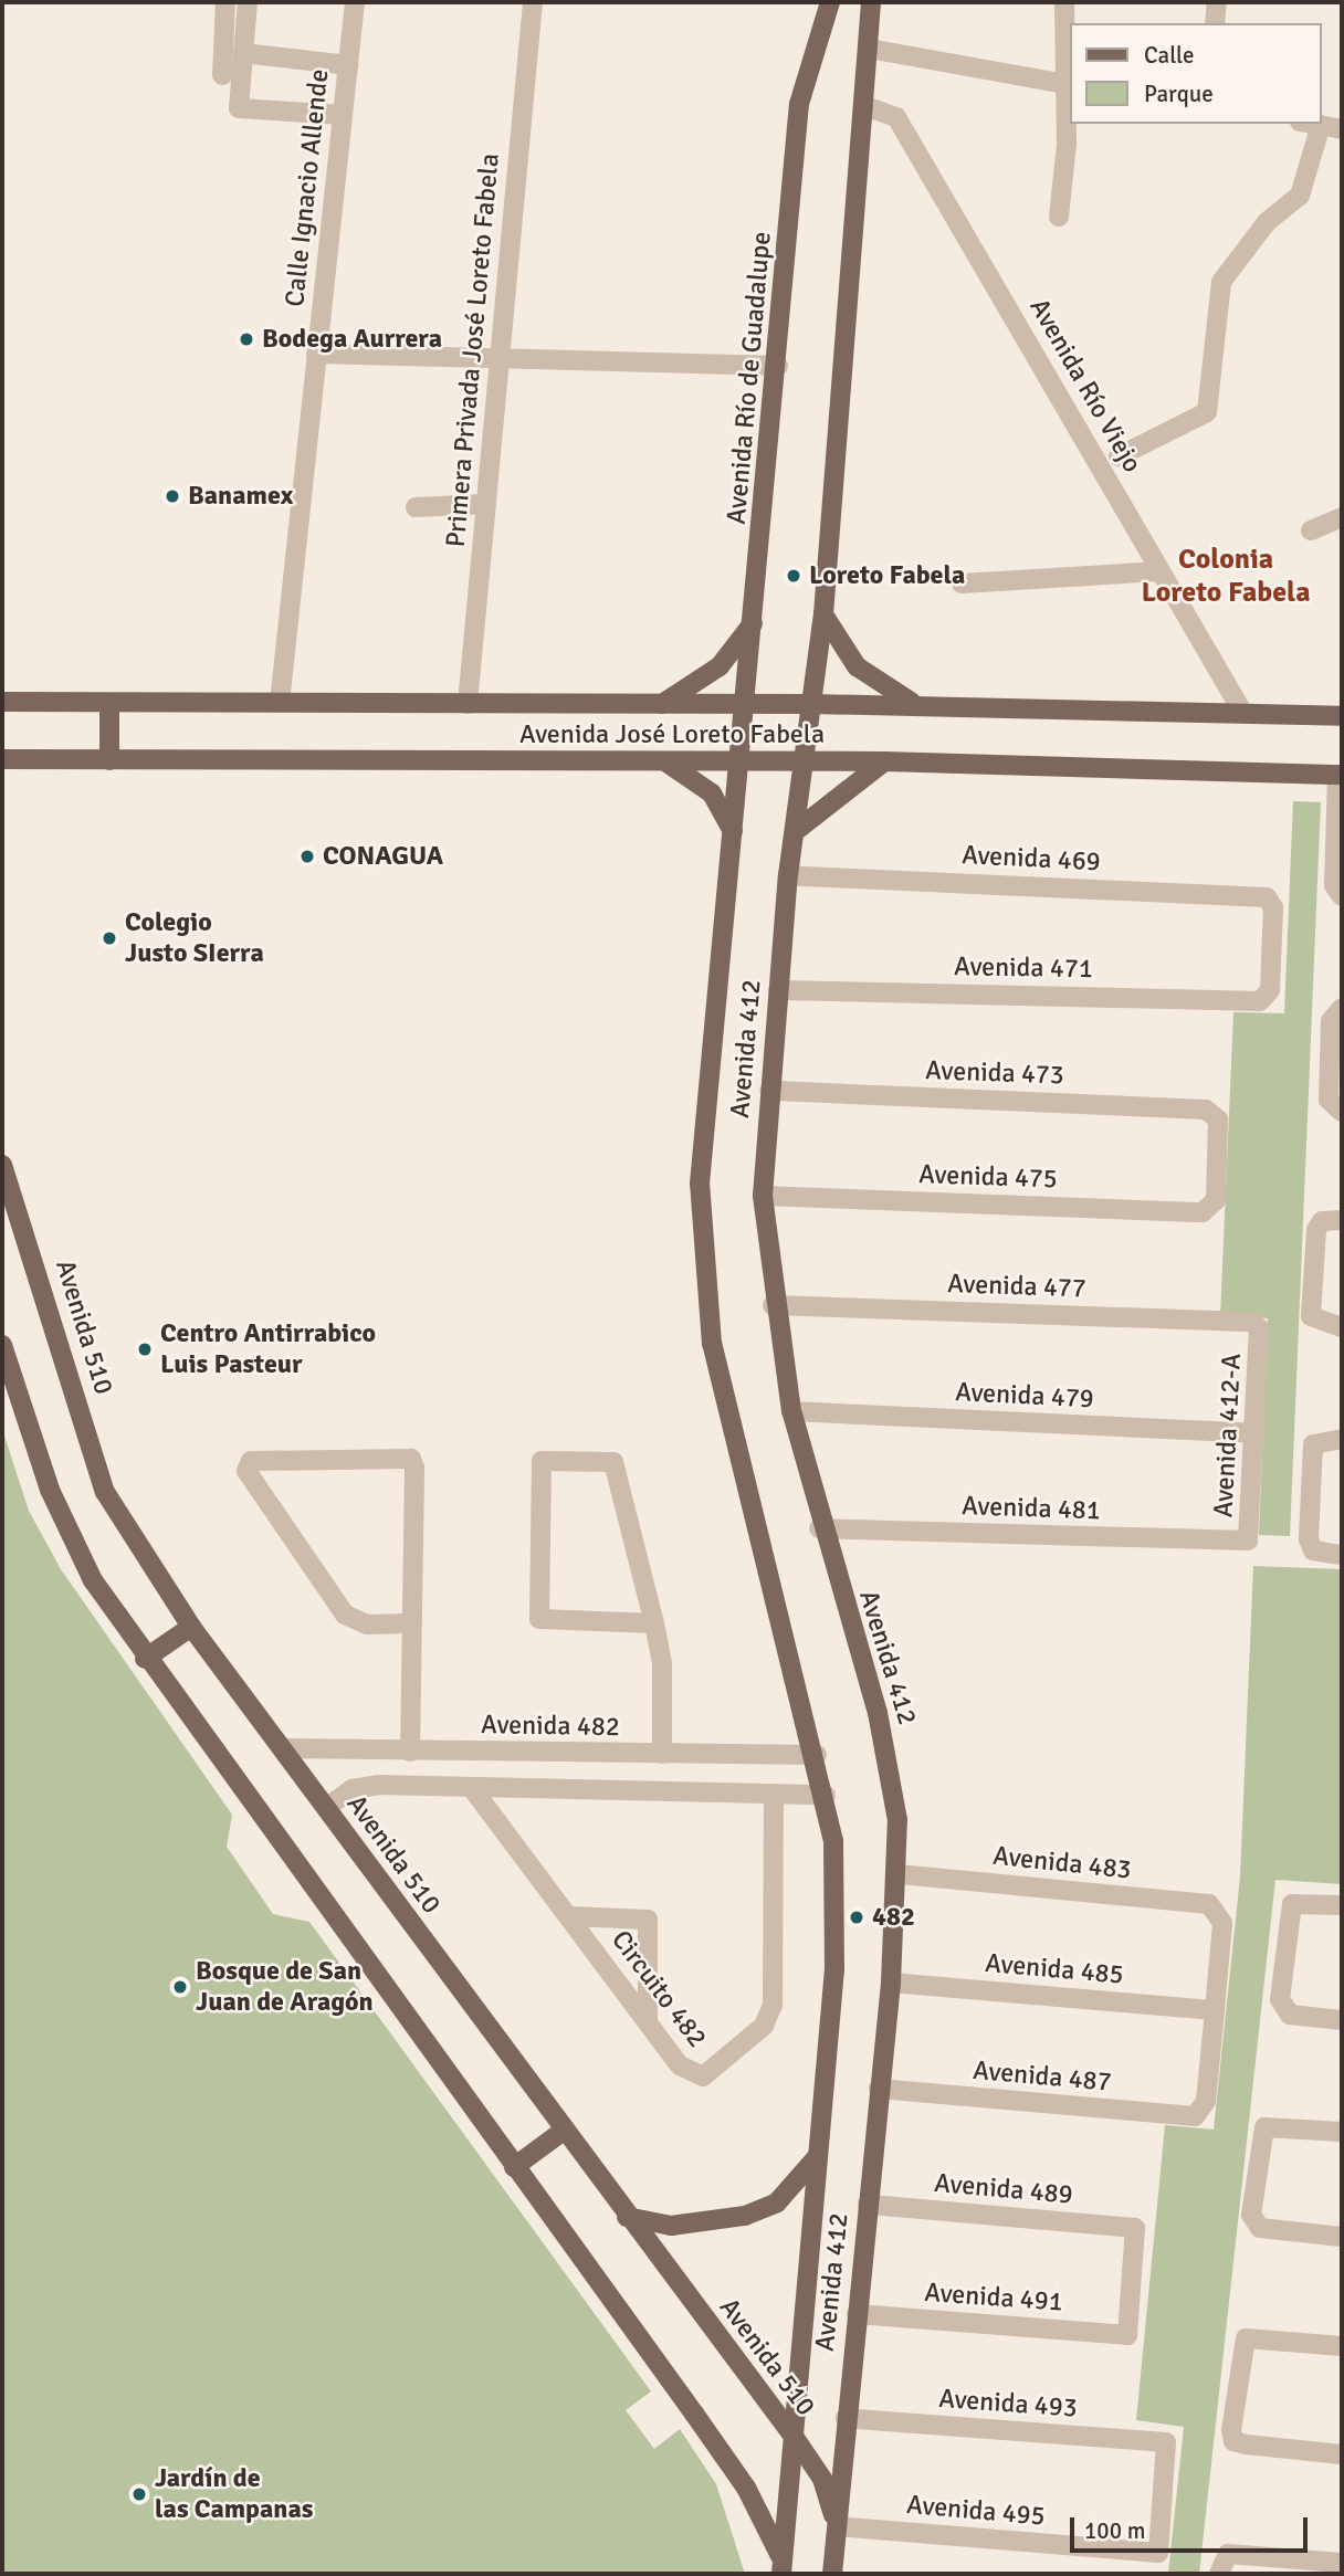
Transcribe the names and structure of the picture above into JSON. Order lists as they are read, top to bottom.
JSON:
{
  "streets": {
    "main road": [
      "Avenida Río de Guadalupe",
      "Avenida José Loreto Fabela",
      "Avenida 412",
      "Avenida 510"
    ],
    "street": [
      "Calle Ignacio Allende",
      "Primera Privada José Loreto Fabela",
      "Avenida Río Viejo",
      "Avenida 469",
      "Avenida 471",
      "Avenida 473",
      "Avenida 475",
      "Avenida 477",
      "Avenida 479",
      "Avenida 412-A",
      "Avenida 481",
      "Avenida 482",
      "Avenida 483",
      "Avenida 485",
      "Circuito 482",
      "Avenida 487",
      "Avenida 489",
      "Avenida 491",
      "Avenida 493",
      "Avenida 495"
    ]
  },
  "crossings": [
    ["Calle Ignacio Allende", "Avenida José Loreto Fabela"],
    ["Primera Privada José Loreto Fabela", "Avenida José Loreto Fabela"],
    ["Avenida Río de Guadalupe", "Avenida José Loreto Fabela"],
    ["Avenida Río de Guadalupe", "Avenida 412"],
    ["Avenida Río Viejo", "Avenida José Loreto Fabela"],
    ["Avenida José Loreto Fabela", "Avenida 412"],
    ["Avenida 469", "Avenida 471"],
    ["Avenida 469", "Avenida 412"],
    ["Avenida 471", "Avenida 412"],
    ["Avenida 412", "Avenida 473"],
    ["Avenida 412", "Avenida 475"],
    ["Avenida 412", "Avenida 477"],
    ["Avenida 412", "Avenida 510"],
    ["Avenida 412", "Avenida 479"],
    ["Avenida 412", "Avenida 481"],
    ["Avenida 412", "Avenida 482"],
    ["Avenida 412", "Avenida 483"],
    ["Avenida 412", "Avenida 485"],
    ["Avenida 412", "Avenida 487"],
    ["Avenida 412", "Avenida 489"],
    ["Avenida 412", "Avenida 491"],
    ["Avenida 412", "Avenida 493"],
    ["Avenida 412", "Avenida 495"],
    ["Avenida 473", "Avenida 475"],
    ["Avenida 477", "Avenida 412-A"],
    ["Avenida 510", "Avenida 482"],
    ["Avenida 510", "Avenida 495"],
    ["Avenida 479", "Avenida 412-A"],
    ["Avenida 412-A", "Avenida 481"],
    ["Avenida 483", "Avenida 485"],
    ["Avenida 483", "Avenida 487"],
    ["Avenida 485", "Avenida 487"],
    ["Avenida 489", "Avenida 491"],
    ["Avenida 493", "Avenida 495"]
  ],
  "districts": ["Colonia Loreto Fabela"],
  "places": [
    "Bodega Aurrera",
    "Banamex",
    "Loreto Fabela",
    "CONAGUA",
    "Colegio Justo SIerra",
    "Centro Antirrabico Luis Pasteur",
    "482",
    "Bosque de San Juan de Aragón",
    "Jardín de las Campanas"
  ],
  "legend": ["Calle", "Parque"],
  "scale_bar": "100 m"
}
